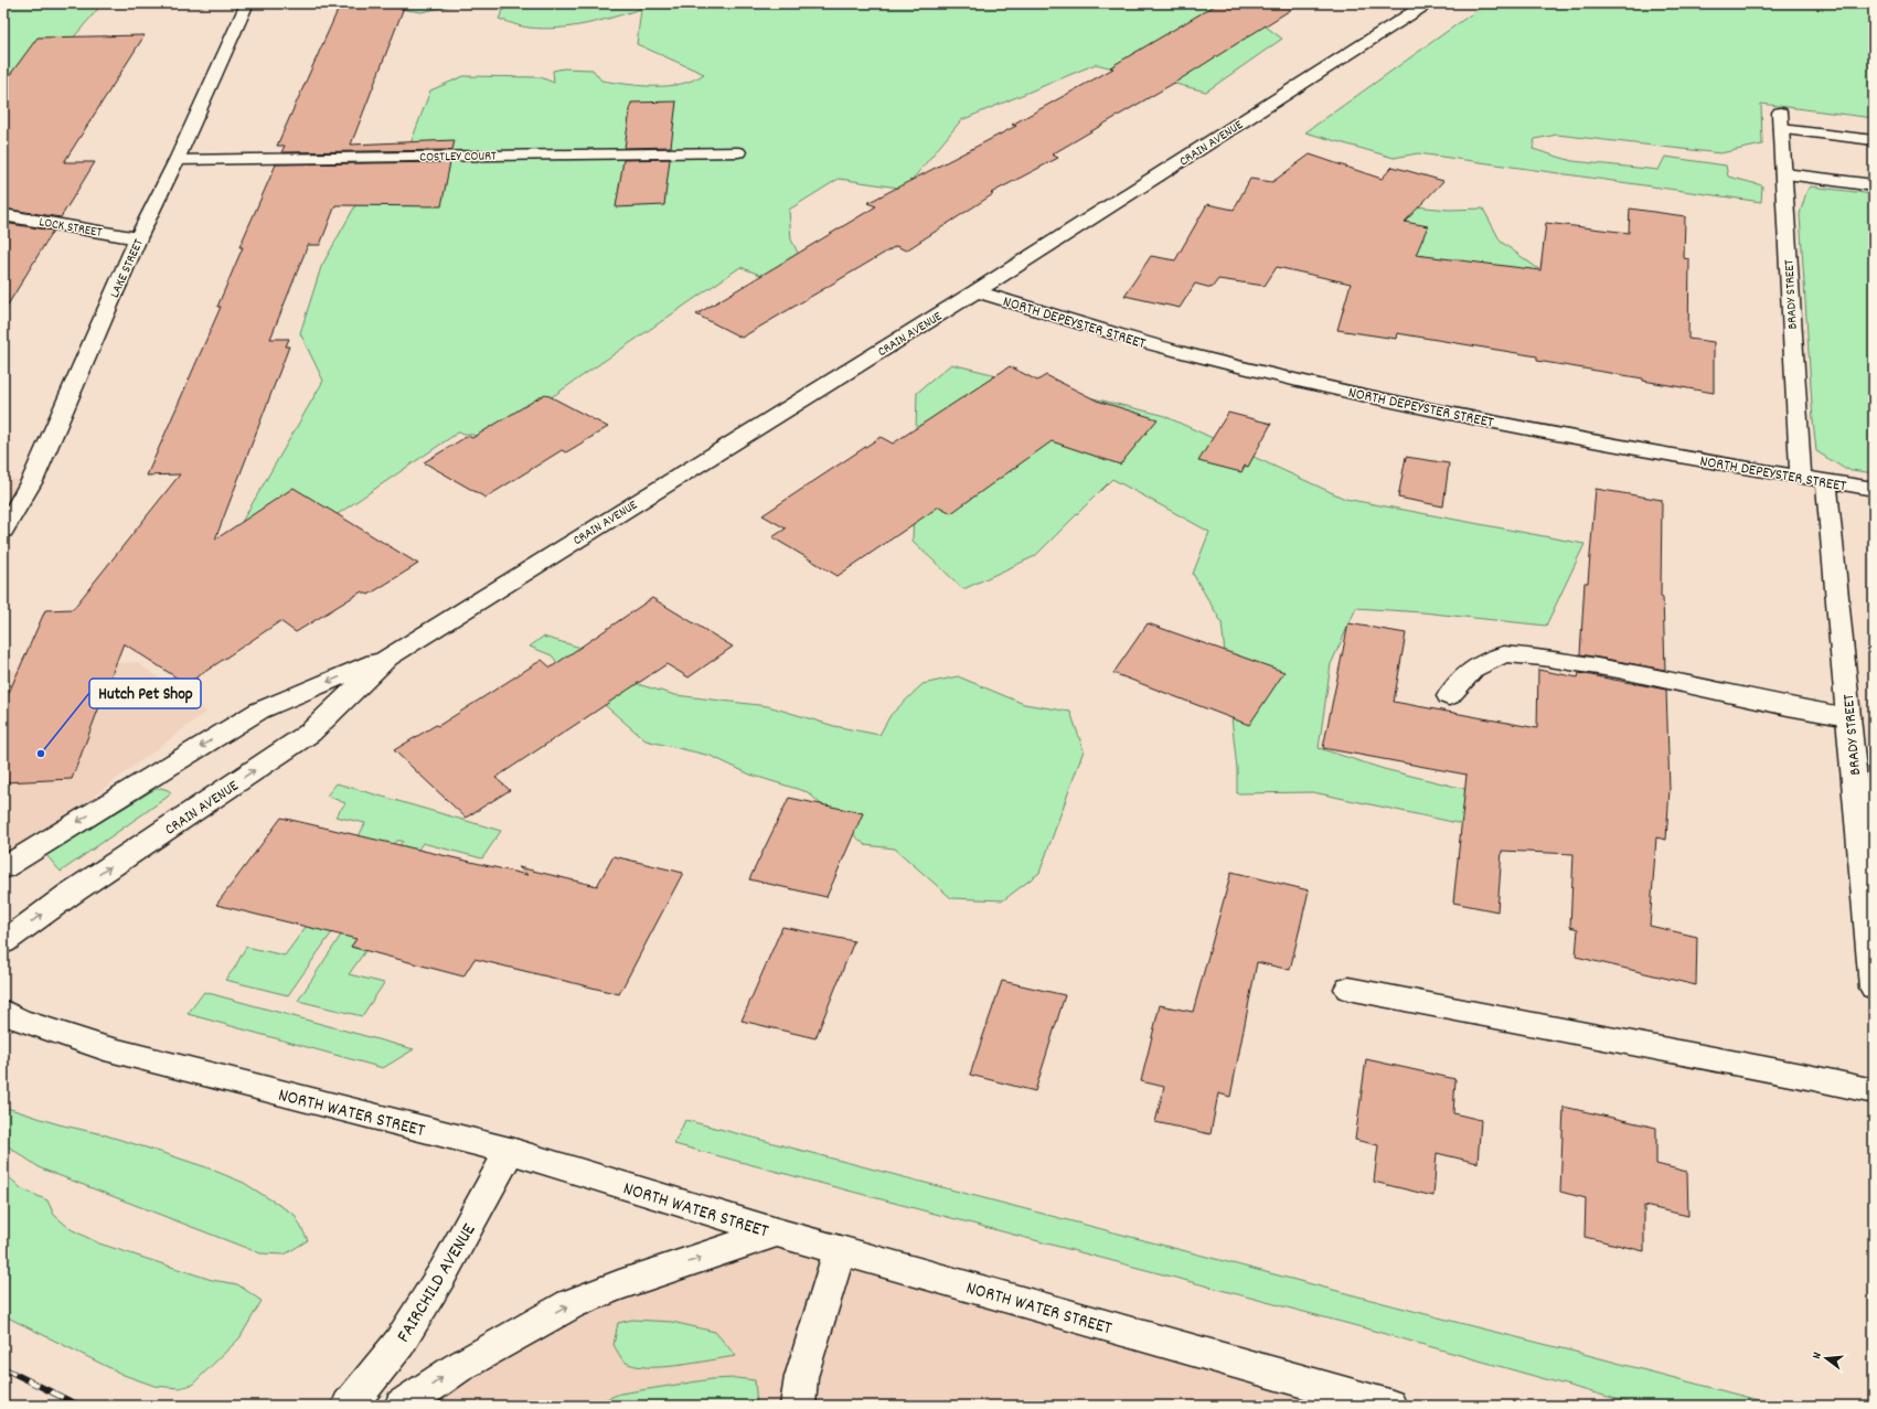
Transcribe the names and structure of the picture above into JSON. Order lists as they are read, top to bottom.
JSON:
{
  "streets": {
    "street": [
      "CRAIN AVENUE",
      "COSTLEY COURT",
      "LOCK STREET",
      "LAKE STREET",
      "BRADY STREET",
      "NORTH DEPEYSTER STREET",
      "NORTH WATER STREET",
      "FAIRCHILD AVENUE"
    ]
  },
  "crossings": [
    ["CRAIN AVENUE", "NORTH DEPEYSTER STREET"],
    ["COSTLEY COURT", "LAKE STREET"],
    ["LOCK STREET", "LAKE STREET"],
    ["BRADY STREET", "NORTH DEPEYSTER STREET"],
    ["NORTH WATER STREET", "FAIRCHILD AVENUE"]
  ],
  "places": ["Hutch Pet Shop"],
  "north": "left"
}
